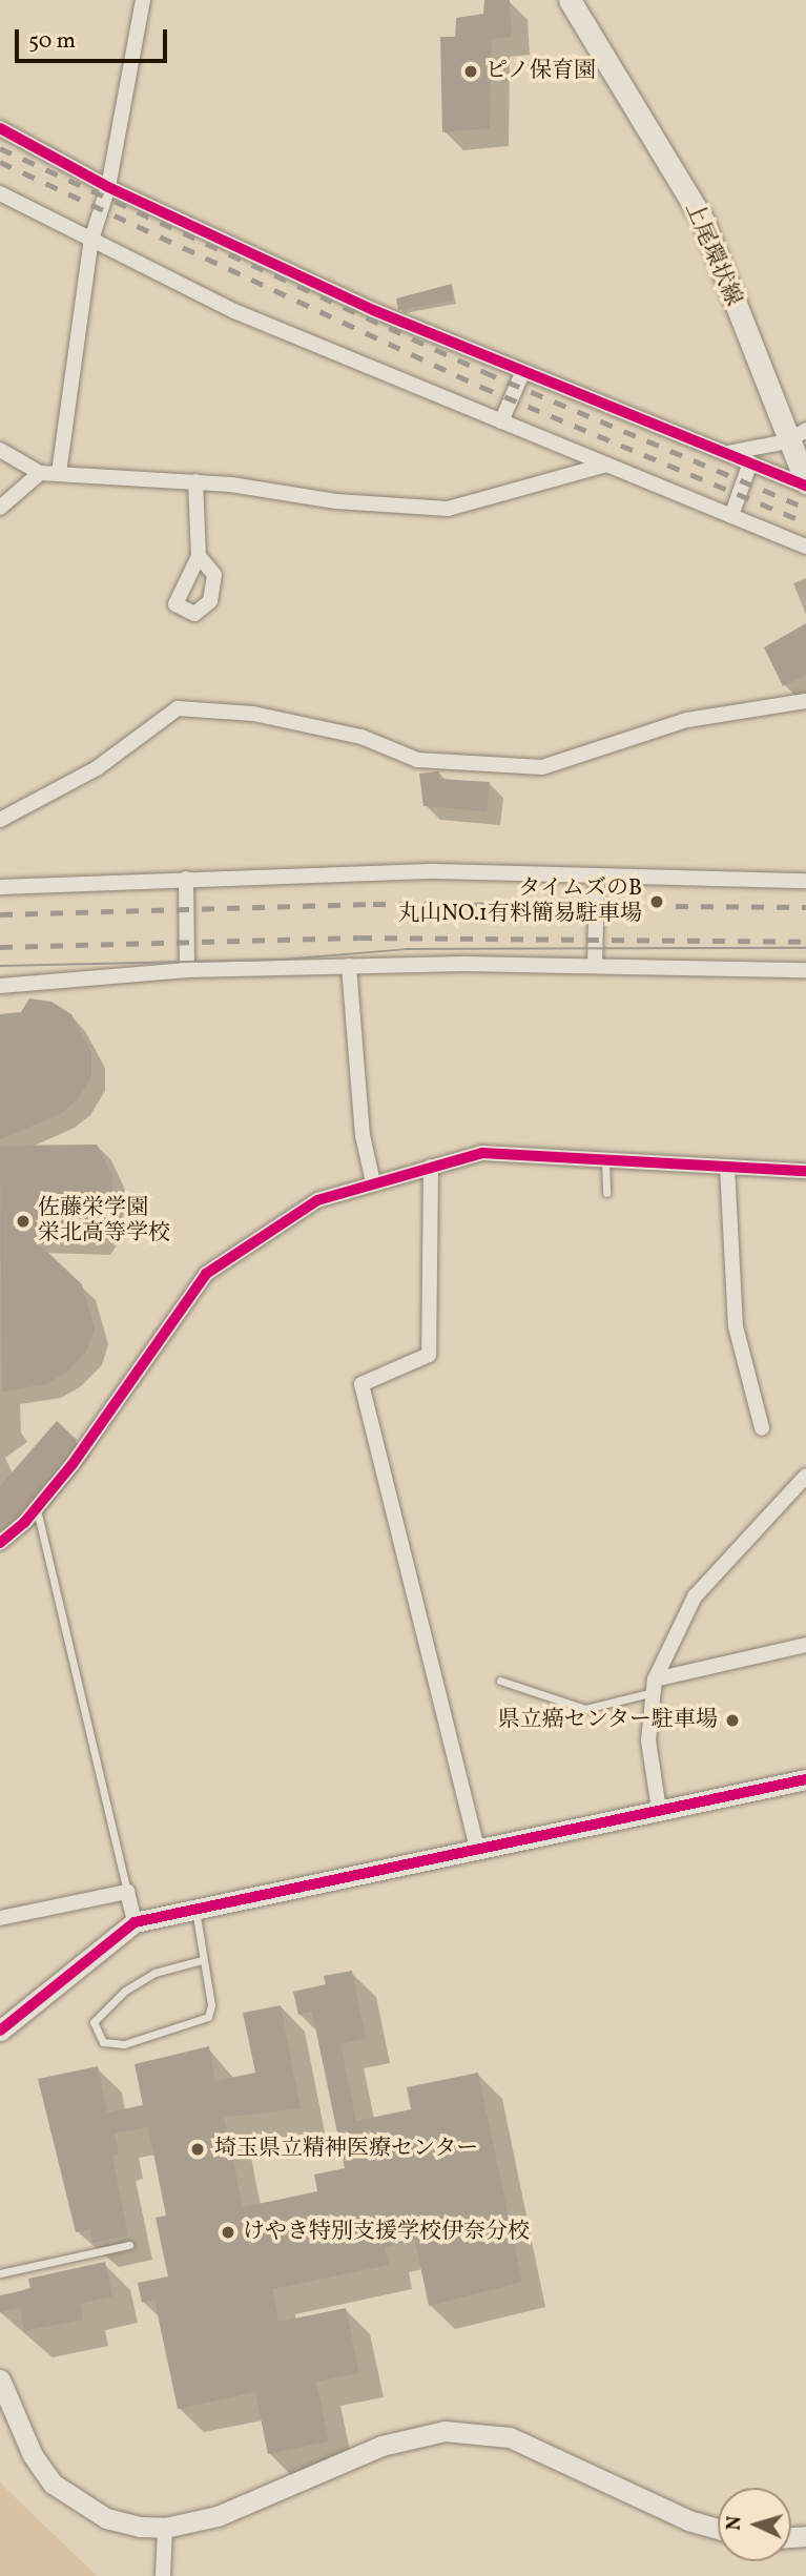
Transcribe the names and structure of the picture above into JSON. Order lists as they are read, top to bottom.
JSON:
{
  "streets": {
    "main road": ["上尾環状線"]
  },
  "places": [
    "ピノ保育園",
    "タイムズのB 丸山NO.1有料簡易駐車場",
    "佐藤栄学園 栄北高等学校",
    "県立癌センター駐車場",
    "埼玉県立精神医療センター",
    "けやき特別支援学校伊奈分校"
  ],
  "scale_bar": "50 m",
  "north": "left"
}
